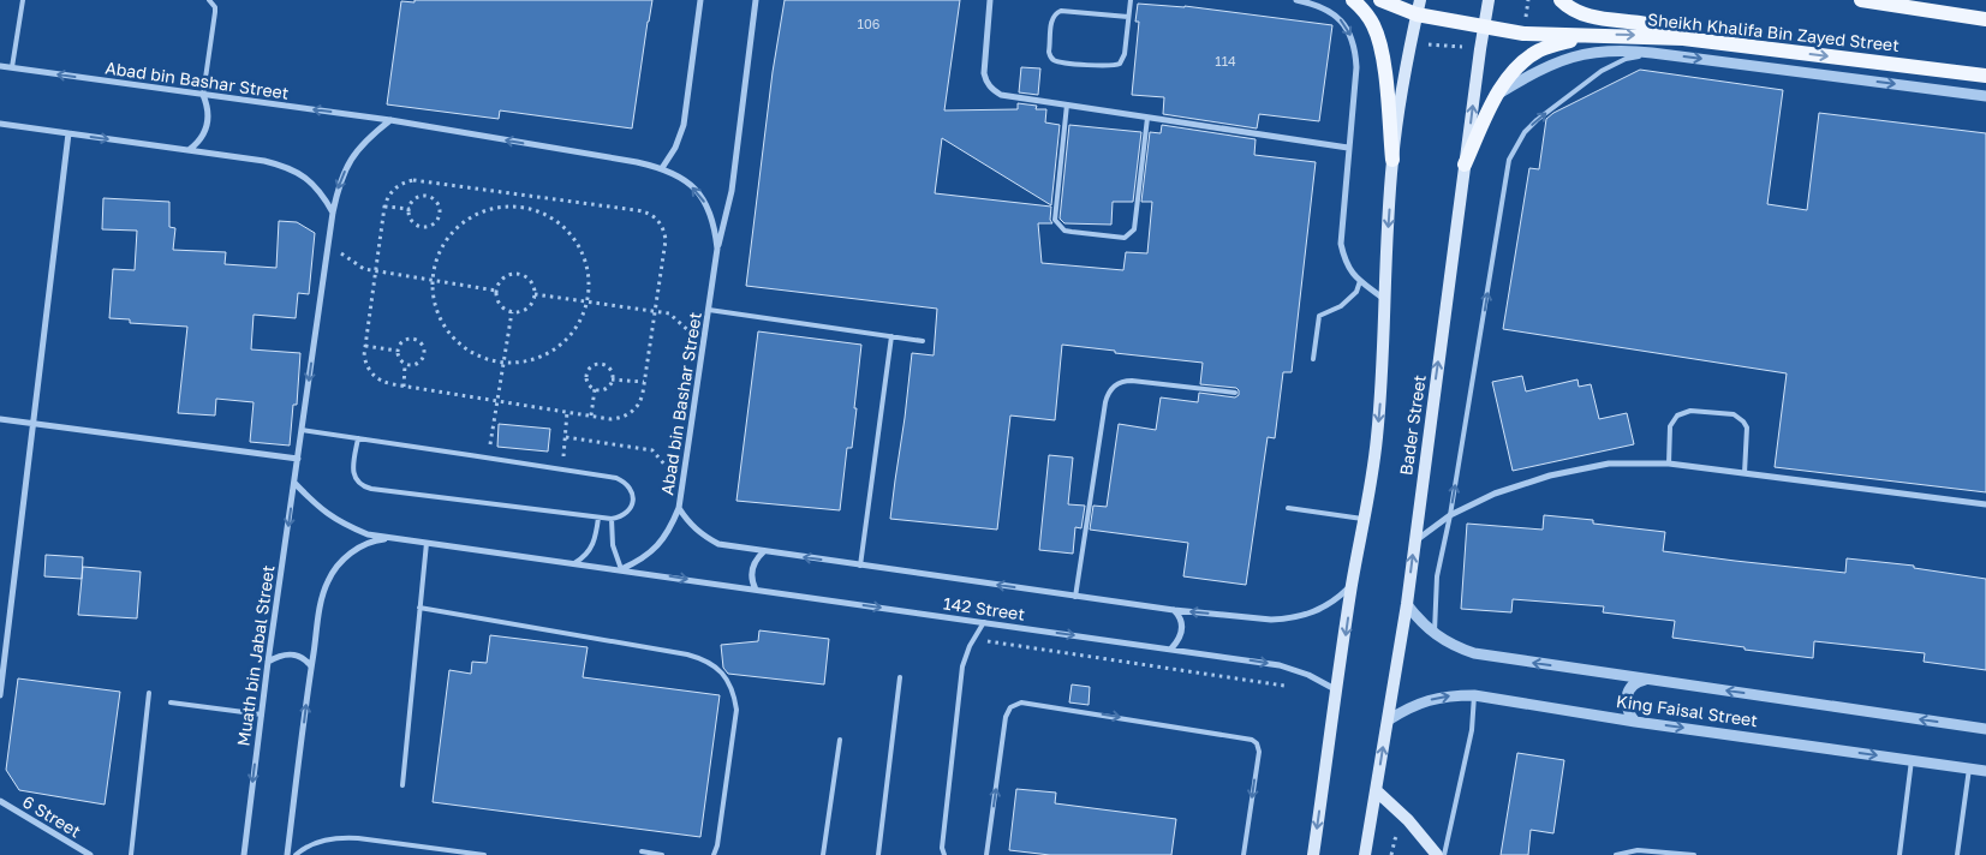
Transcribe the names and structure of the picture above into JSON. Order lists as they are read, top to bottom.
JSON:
{
  "streets": {
    "main road": ["Sheikh Khalifa Bin Zayed Street", "Bader Street"],
    "street": [
      "Abad bin Bashar Street",
      "142 Street",
      "Muath bin Jabal Street",
      "King Faisal Street",
      "6 Street"
    ]
  },
  "crossings": [
    ["Sheikh Khalifa Bin Zayed Street", "Bader Street"],
    ["Abad bin Bashar Street", "142 Street"],
    ["Bader Street", "142 Street"],
    ["Bader Street", "King Faisal Street"]
  ],
  "one_way": ["Abad bin Bashar Street"],
  "house_numbers": ["106", "114"]
}
